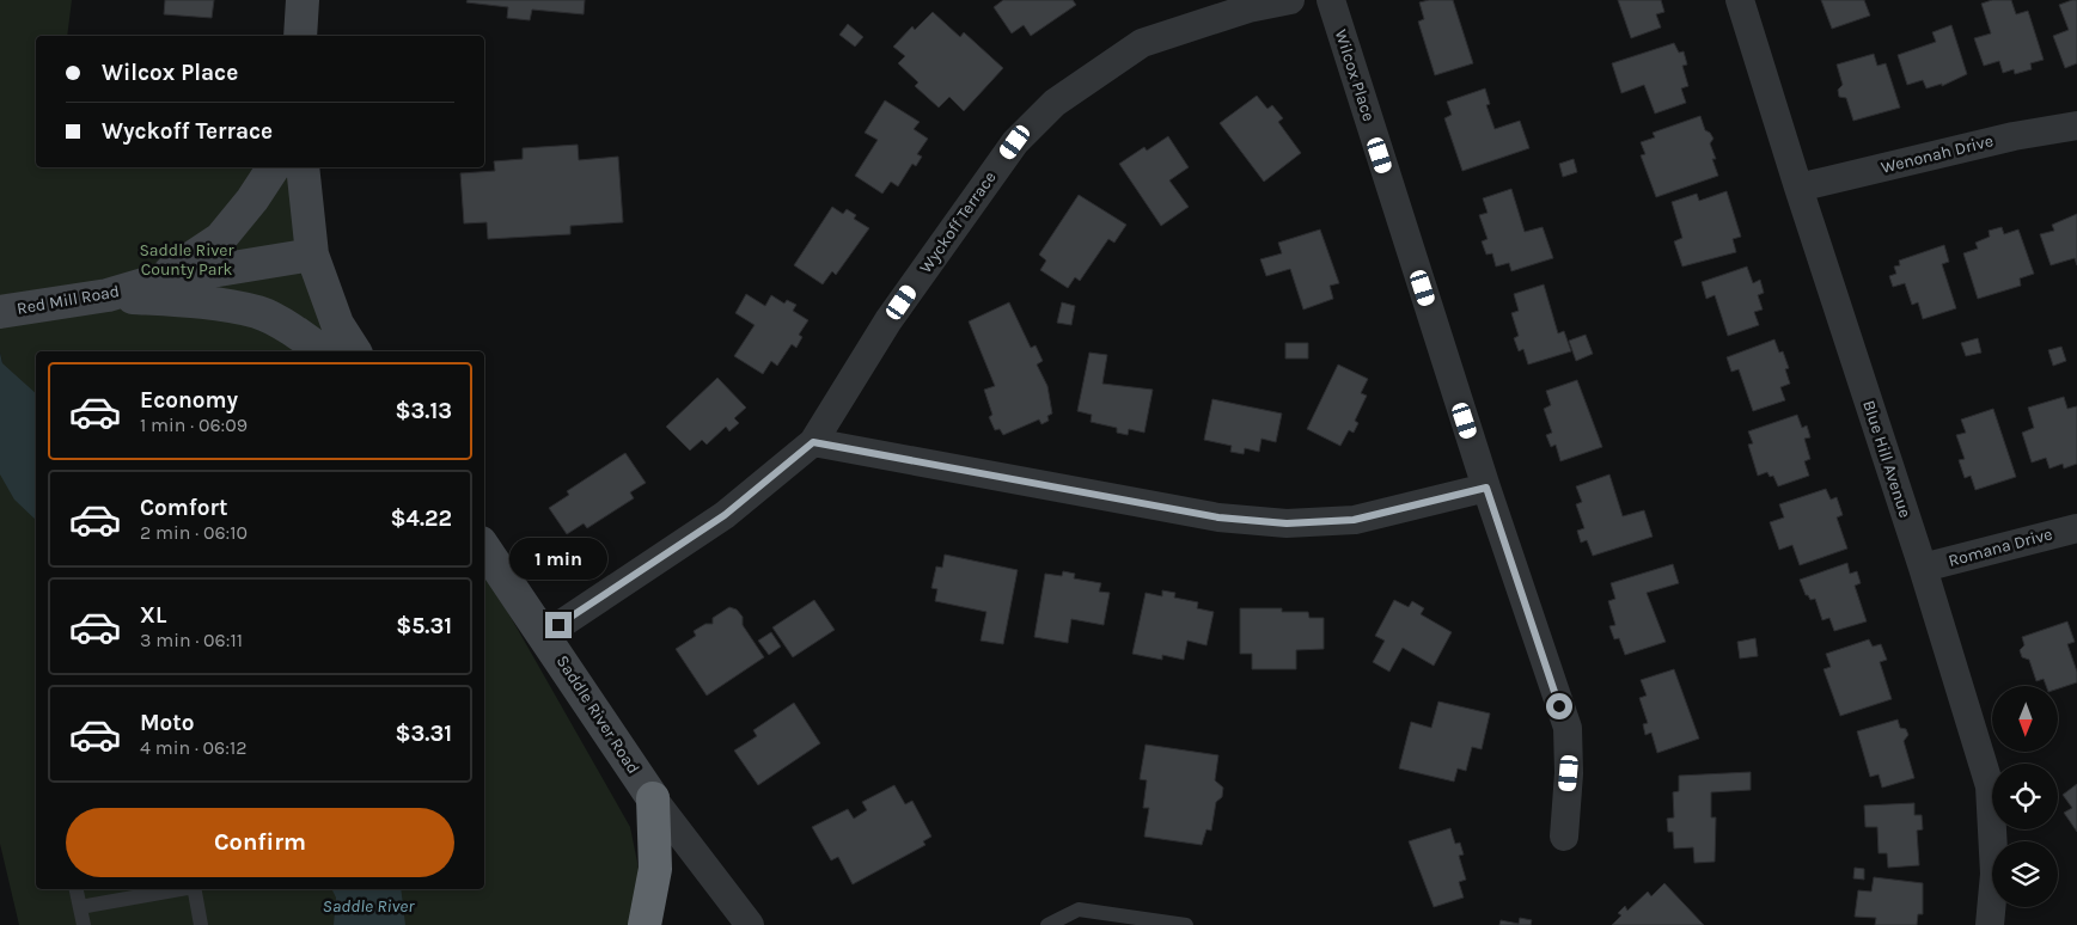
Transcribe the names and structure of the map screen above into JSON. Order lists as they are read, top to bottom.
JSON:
{
  "streets": {
    "main road": ["Red Mill Road", "Saddle River Road"],
    "street": [
      "Wilcox Place",
      "Wenonah Drive",
      "Wyckoff Terrace",
      "Blue Hill Avenue",
      "Romana Drive"
    ]
  },
  "crossings": [
    ["Wenonah Drive", "Blue Hill Avenue"],
    ["Wyckoff Terrace", "Saddle River Road"],
    ["Blue Hill Avenue", "Romana Drive"]
  ],
  "water": ["Saddle River"],
  "parks": ["Saddle River County Park"],
  "north": "bottom",
  "page": {
    "banner": ["Wilcox Place", "Wyckoff Terrace"],
    "list": [
      {
        "name": "Economy",
        "note": "1 min · 06:09",
        "value": "$3.13"
      },
      {
        "name": "Comfort",
        "note": "2 min · 06:10",
        "value": "$4.22"
      },
      {
        "name": "XL",
        "note": "3 min · 06:11",
        "value": "$5.31"
      },
      {
        "name": "Moto",
        "note": "4 min · 06:12",
        "value": "$3.31"
      }
    ],
    "bubble": "1 min",
    "buttons": "Confirm"
  }
}
